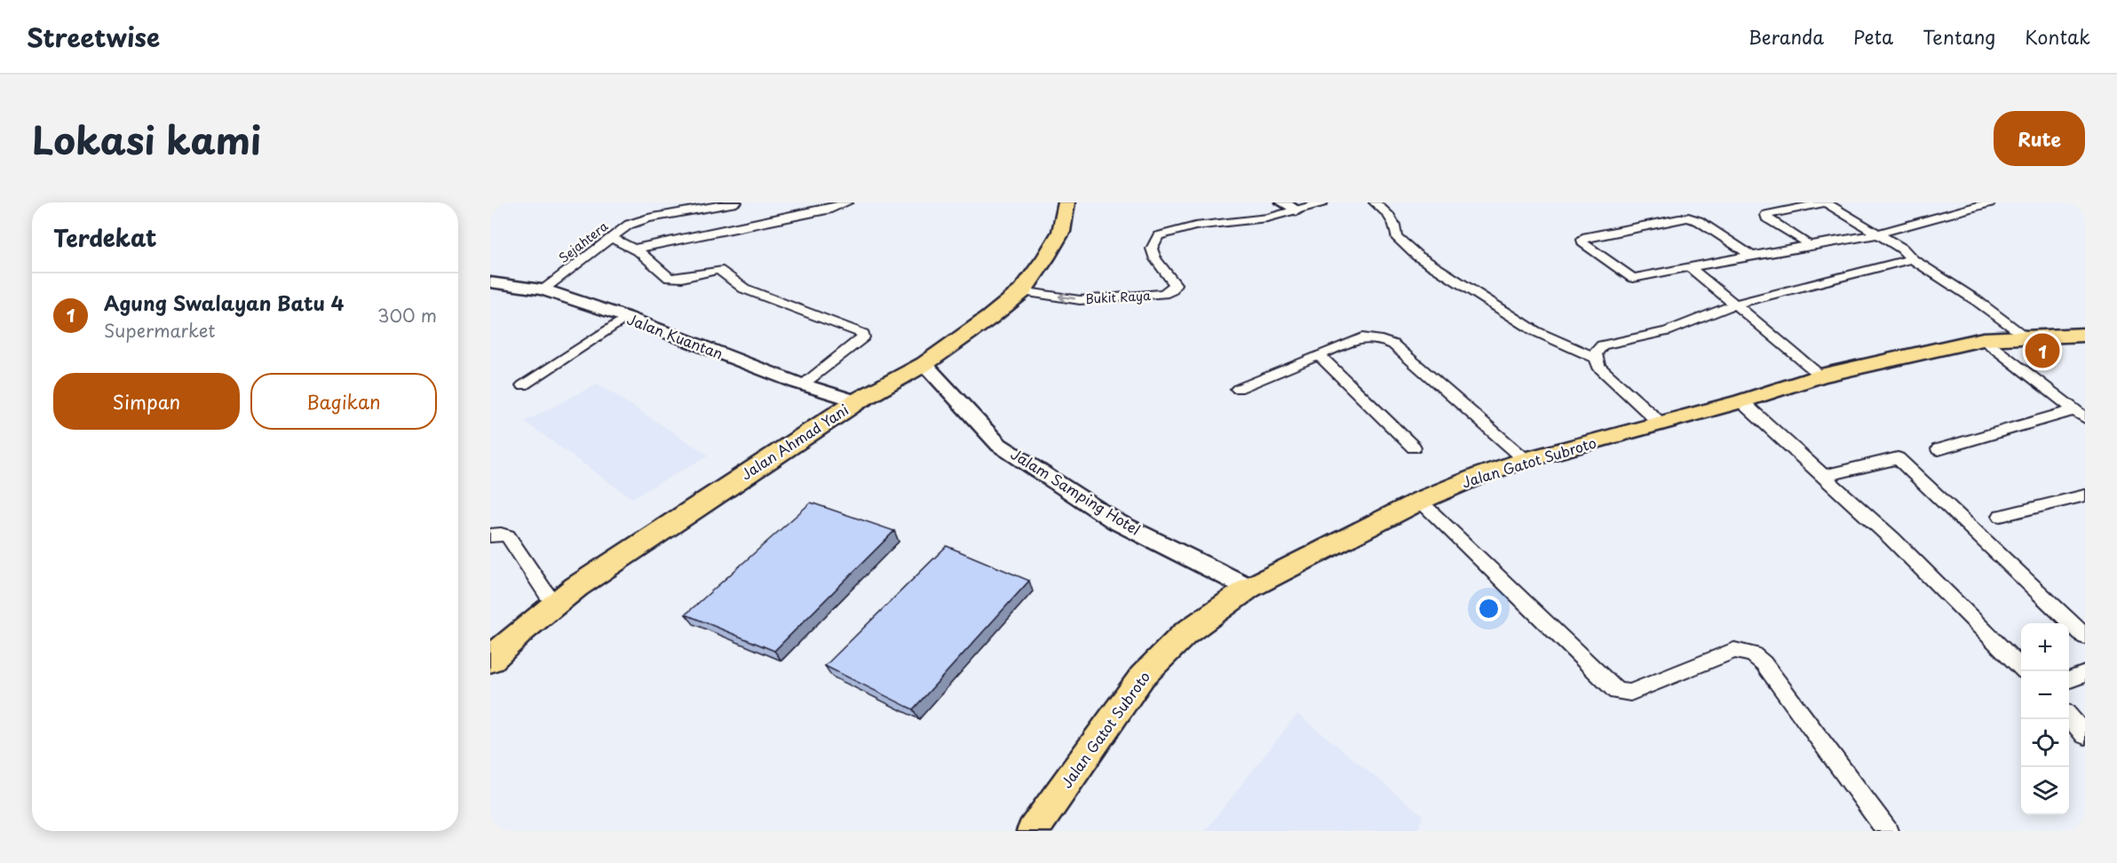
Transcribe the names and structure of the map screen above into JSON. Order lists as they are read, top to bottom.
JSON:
{
  "streets": {
    "highway": ["Jalan Ahmad Yani"],
    "main road": ["Jalan Gatot Subroto"],
    "street": [
      "Sejahtera",
      "Bukit Raya",
      "Jalan Kuantan",
      "Jalam Samping Hotel"
    ]
  },
  "crossings": [
    ["Sejahtera", "Jalan Kuantan"],
    ["Bukit Raya", "Jalan Ahmad Yani"],
    ["Jalan Kuantan", "Jalan Ahmad Yani"],
    ["Jalan Ahmad Yani", "Jalam Samping Hotel"],
    ["Jalan Gatot Subroto", "Jalam Samping Hotel"]
  ],
  "one_way": ["Bukit Raya"],
  "page": {
    "header": "Streetwise",
    "nav": [
      "Beranda",
      "Peta",
      "Tentang",
      "Kontak"
    ],
    "title": "Lokasi kami",
    "buttons": [
      "Rute",
      ["Simpan", "Bagikan"]
    ],
    "heading": "Terdekat",
    "list": [
      {
        "mark": "1",
        "name": "Agung Swalayan Batu 4",
        "note": "Supermarket",
        "value": "300 m"
      }
    ],
    "pins": "1",
    "map_buttons": ["+", "−"]
  }
}
